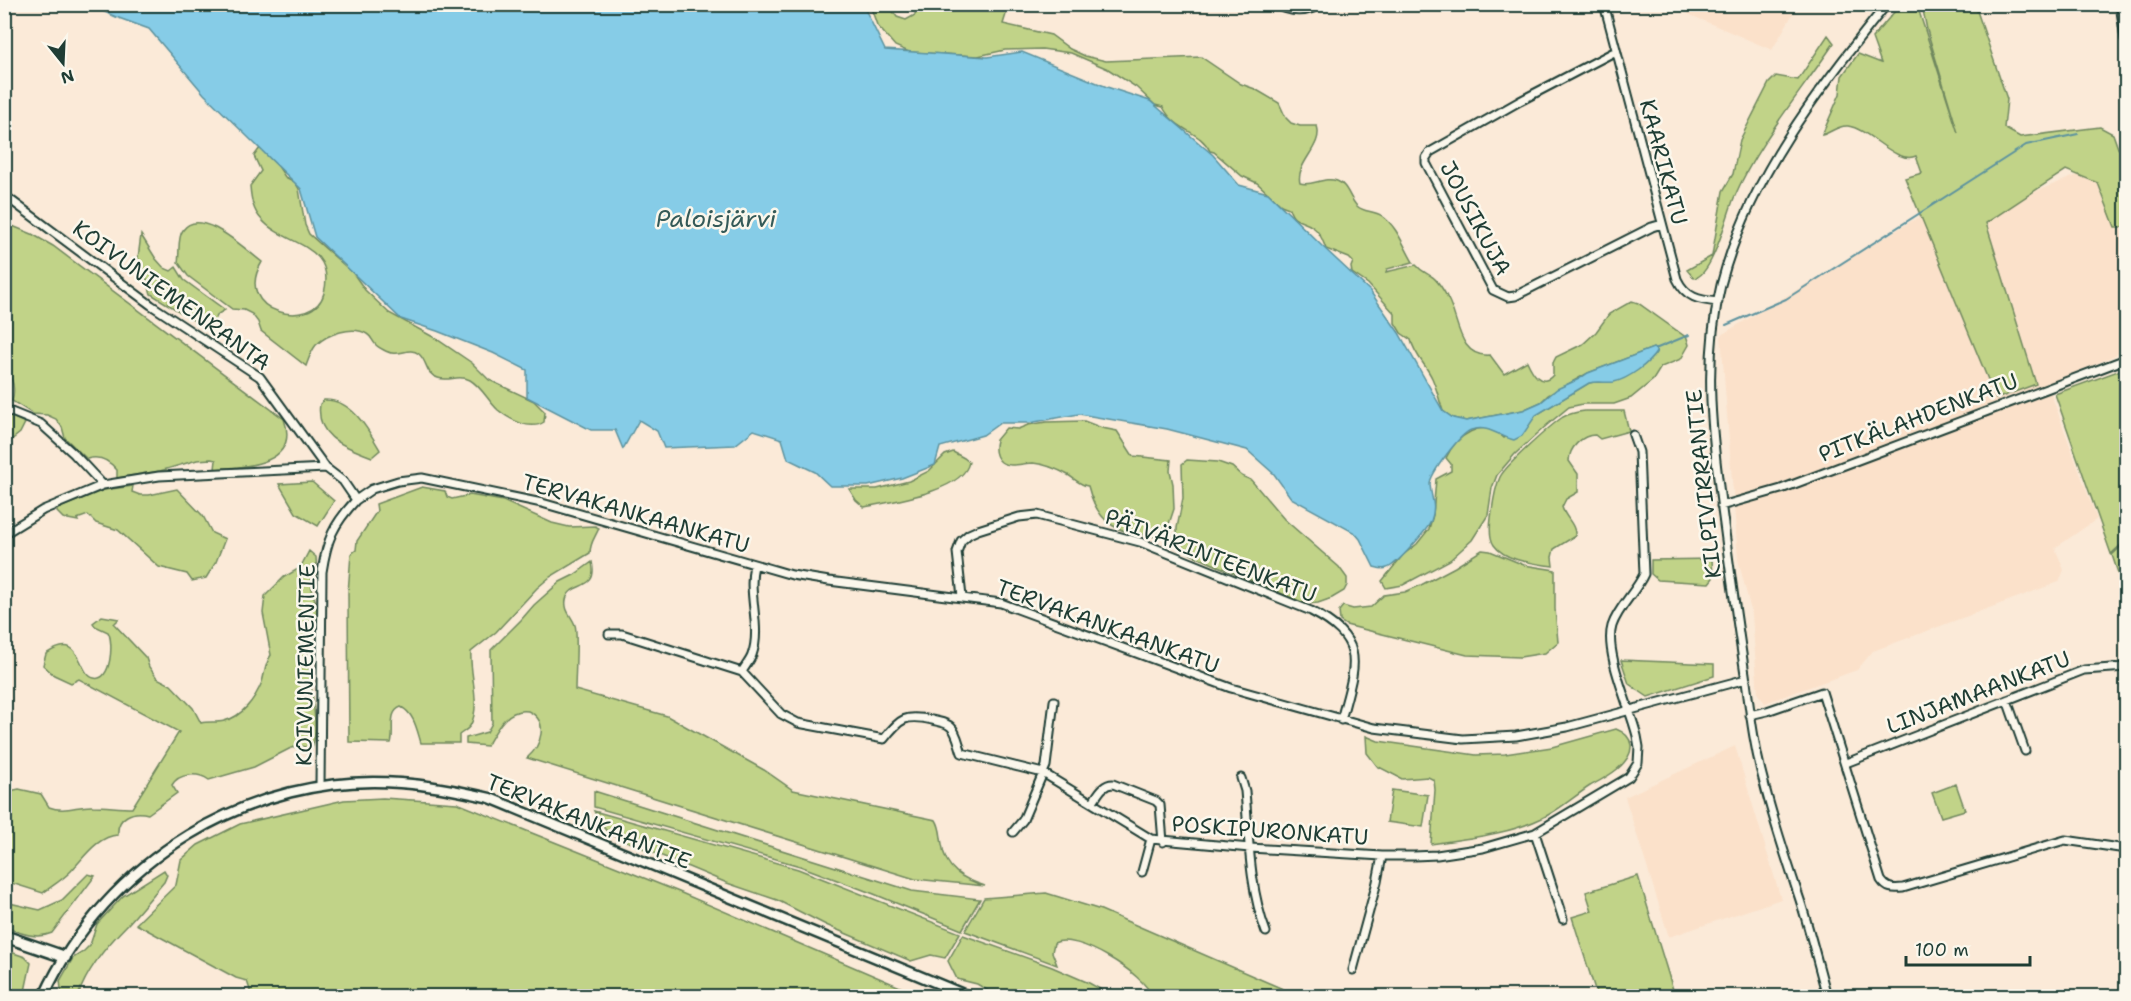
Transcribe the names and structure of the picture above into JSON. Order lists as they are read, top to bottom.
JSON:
{
  "streets": {
    "street": [
      "KAARIKATU",
      "JOUSIKUJA",
      "KOIVUNIEMENRANTA",
      "PITKÄLAHDENKATU",
      "KILPIVIRRANTIE",
      "TERVAKANKAANKATU",
      "PÄIVÄRINTEENKATU",
      "KOIVUNIEMENTIE",
      "LINJAMAANKATU",
      "TERVAKANKAANTIE",
      "POSKIPURONKATU"
    ]
  },
  "crossings": [
    ["KAARIKATU", "JOUSIKUJA"],
    ["KAARIKATU", "KILPIVIRRANTIE"],
    ["PITKÄLAHDENKATU", "KILPIVIRRANTIE"],
    ["KILPIVIRRANTIE", "TERVAKANKAANKATU"],
    ["TERVAKANKAANKATU", "PÄIVÄRINTEENKATU"],
    ["TERVAKANKAANKATU", "KOIVUNIEMENTIE"],
    ["TERVAKANKAANKATU", "POSKIPURONKATU"],
    ["KOIVUNIEMENTIE", "TERVAKANKAANTIE"]
  ],
  "water": ["Paloisjärvi"],
  "scale_bar": "100 m",
  "north": "bottom"
}
